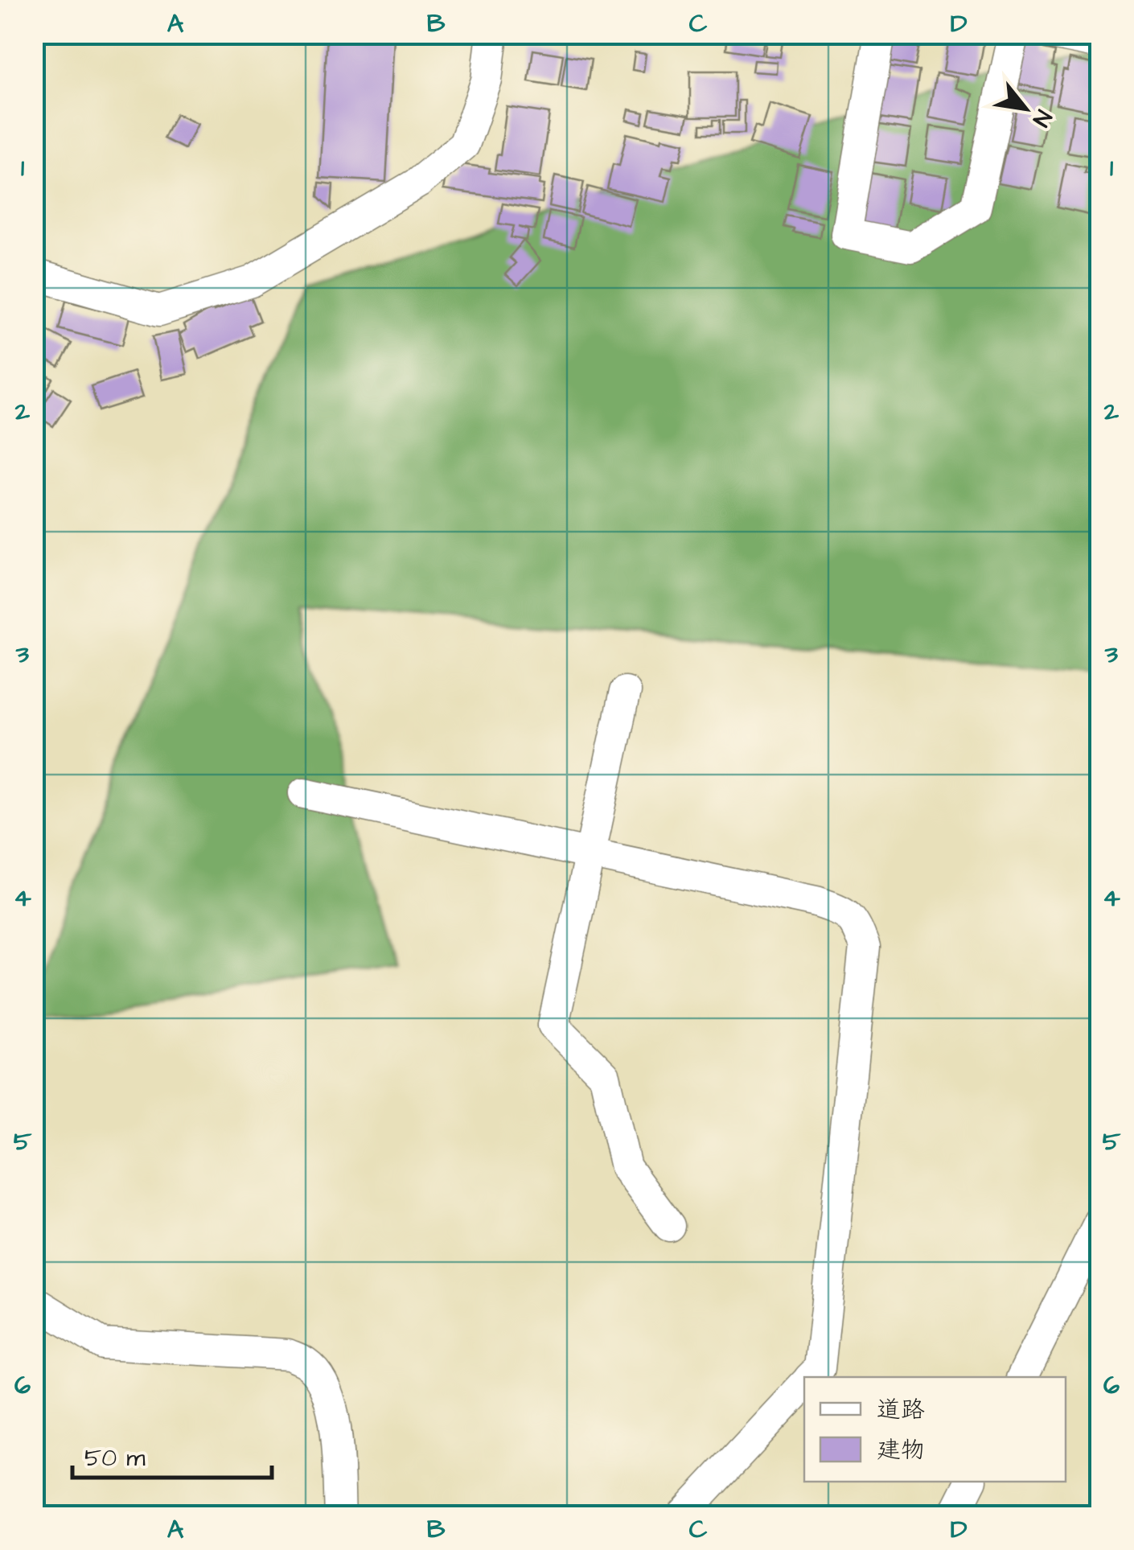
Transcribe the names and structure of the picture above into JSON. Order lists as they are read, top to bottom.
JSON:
{
  "legend": ["道路", "建物"],
  "scale_bar": "50 m",
  "north": "bottom right",
  "grid": {
    "columns": [
      "A",
      "B",
      "C",
      "D"
    ],
    "rows": [
      "1",
      "2",
      "3",
      "4",
      "5",
      "6"
    ]
  }
}
